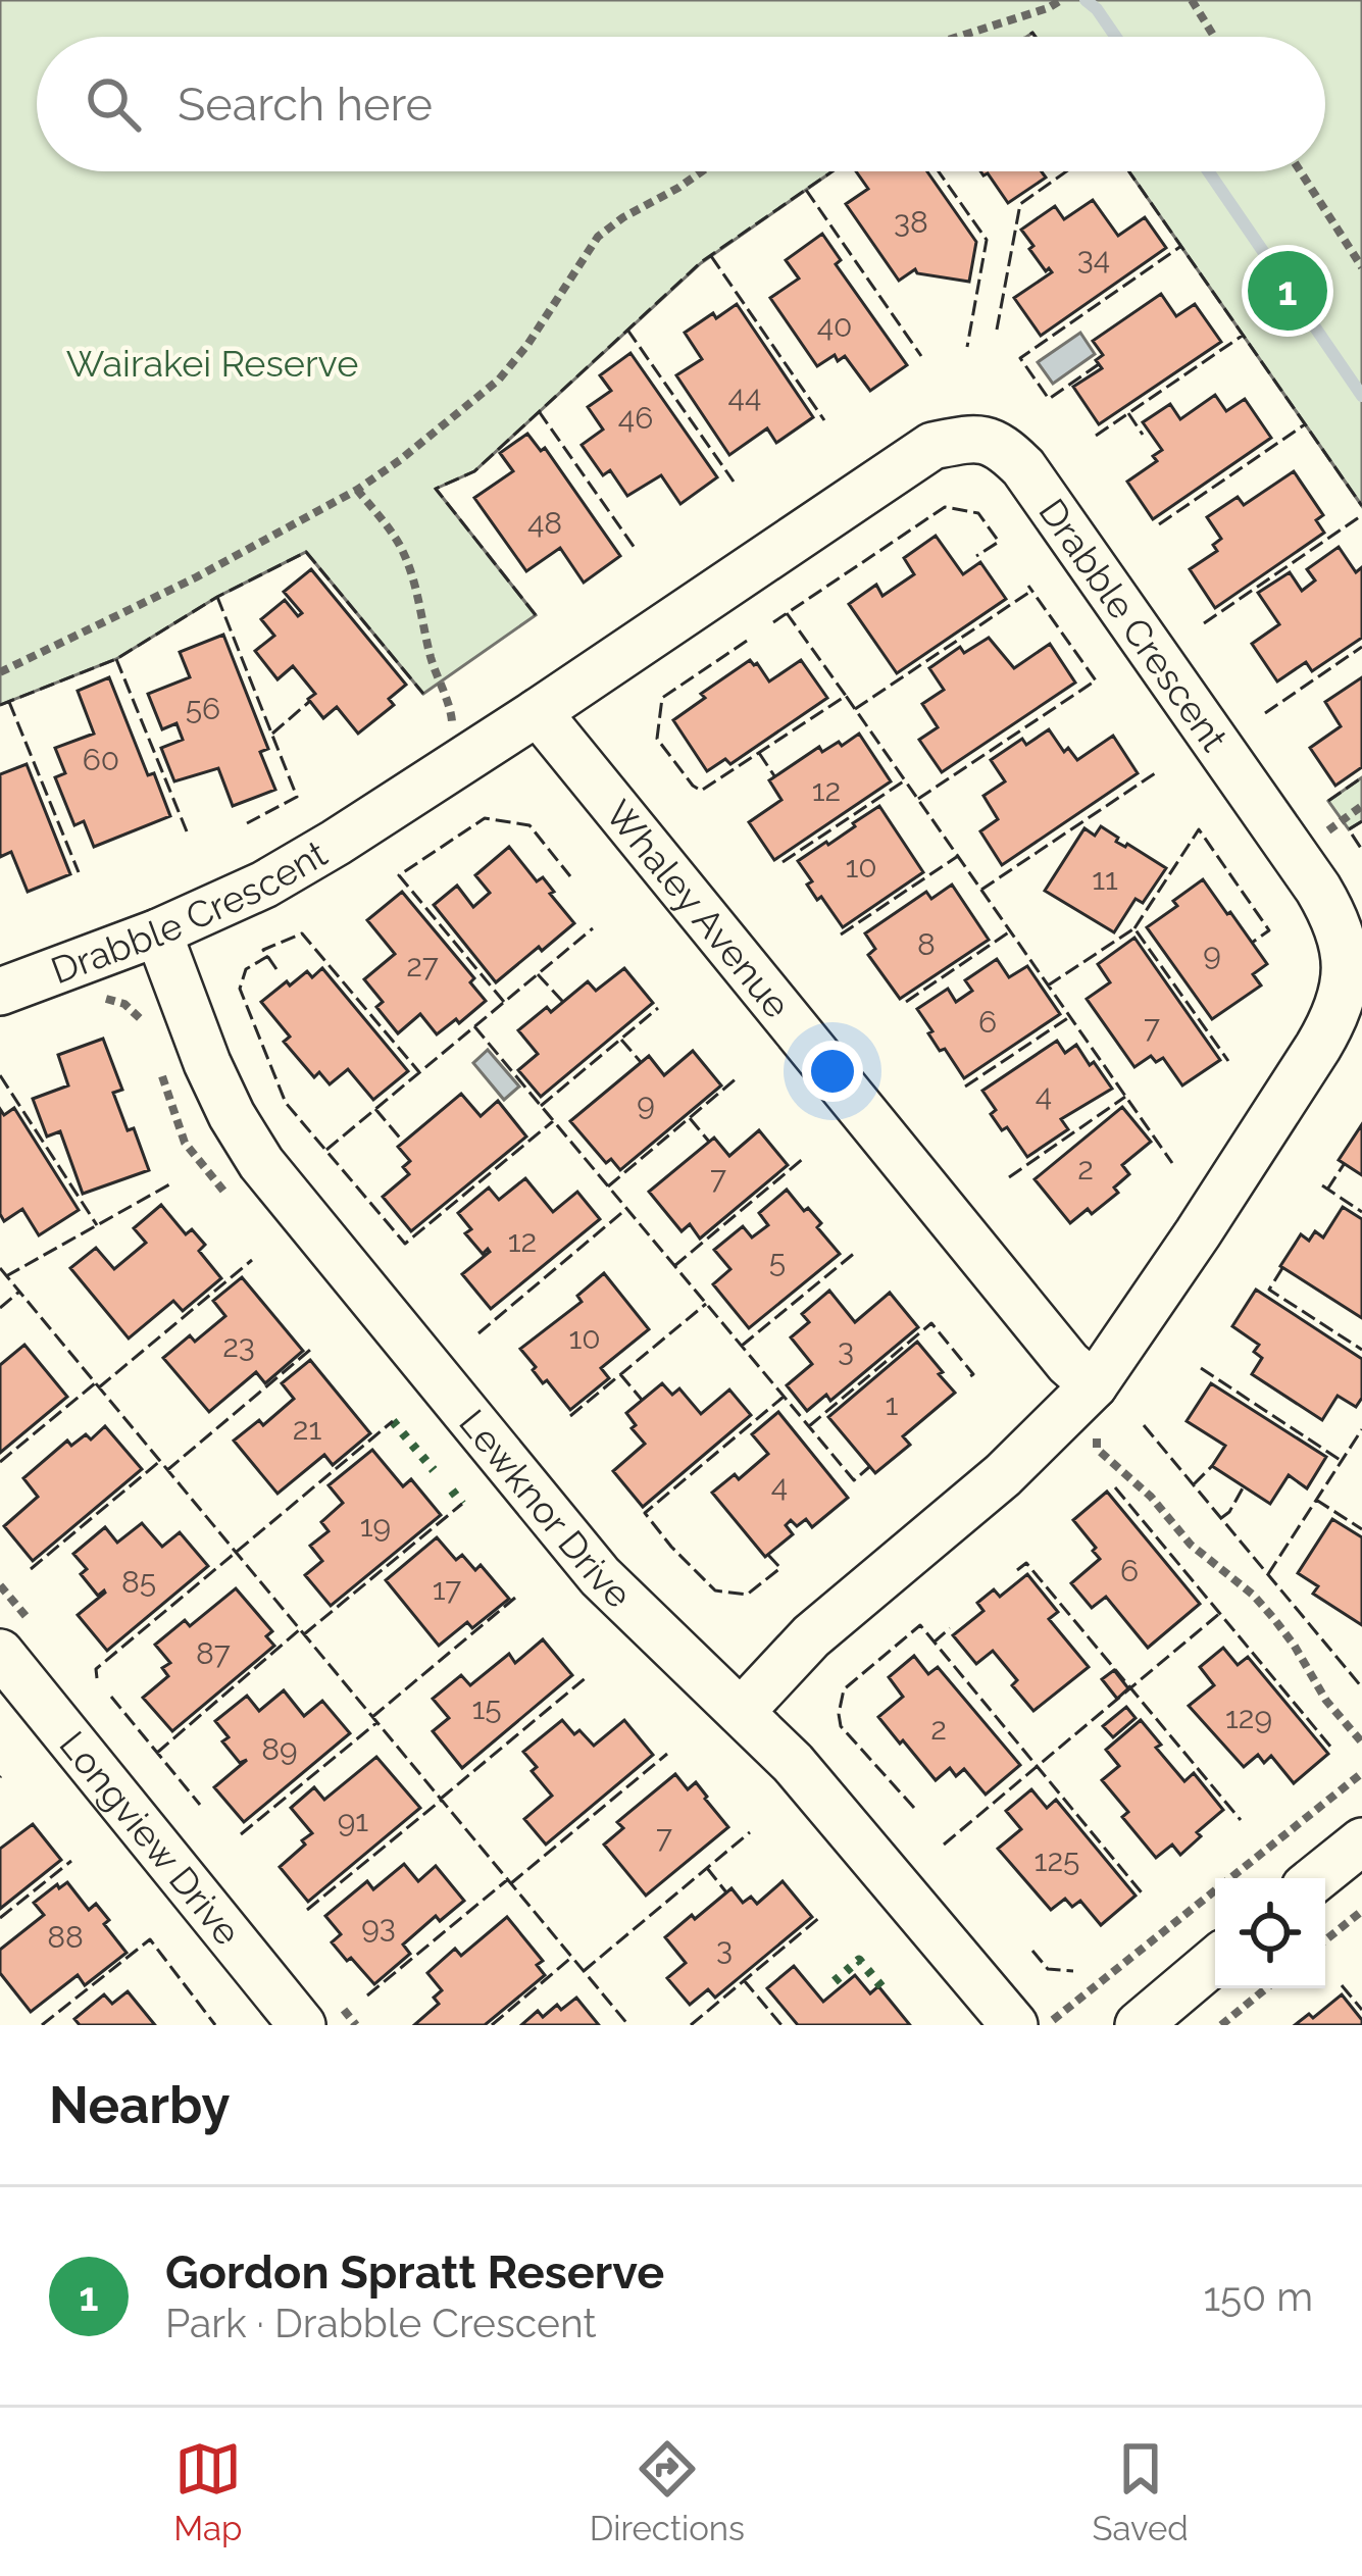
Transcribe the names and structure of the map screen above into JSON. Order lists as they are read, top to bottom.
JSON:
{
  "streets": {
    "street": [
      "Drabble Crescent",
      "Whaley Avenue",
      "Lewknor Drive",
      "Longview Drive"
    ]
  },
  "crossings": [
    ["Drabble Crescent", "Whaley Avenue"],
    ["Drabble Crescent", "Lewknor Drive"]
  ],
  "parks": ["Wairakei Reserve"],
  "house_numbers": [
    "38",
    "34",
    "40",
    "44",
    "46",
    "48",
    "56",
    "60",
    "12",
    "10",
    "11",
    "8",
    "9",
    "27",
    "6",
    "7",
    "4",
    "9",
    "2",
    "7",
    "12",
    "5",
    "10",
    "23",
    "3",
    "1",
    "21",
    "4",
    "19",
    "6",
    "85",
    "17",
    "87",
    "15",
    "129",
    "2",
    "89",
    "91",
    "7",
    "125",
    "93",
    "88",
    "3"
  ],
  "page": {
    "search": "Search here",
    "pins": "1",
    "heading": "Nearby",
    "list": [
      {
        "mark": "1",
        "name": "Gordon Spratt Reserve",
        "note": "Park · Drabble Crescent",
        "value": "150 m"
      }
    ],
    "nav": ["Map", "Directions", "Saved"]
  }
}
